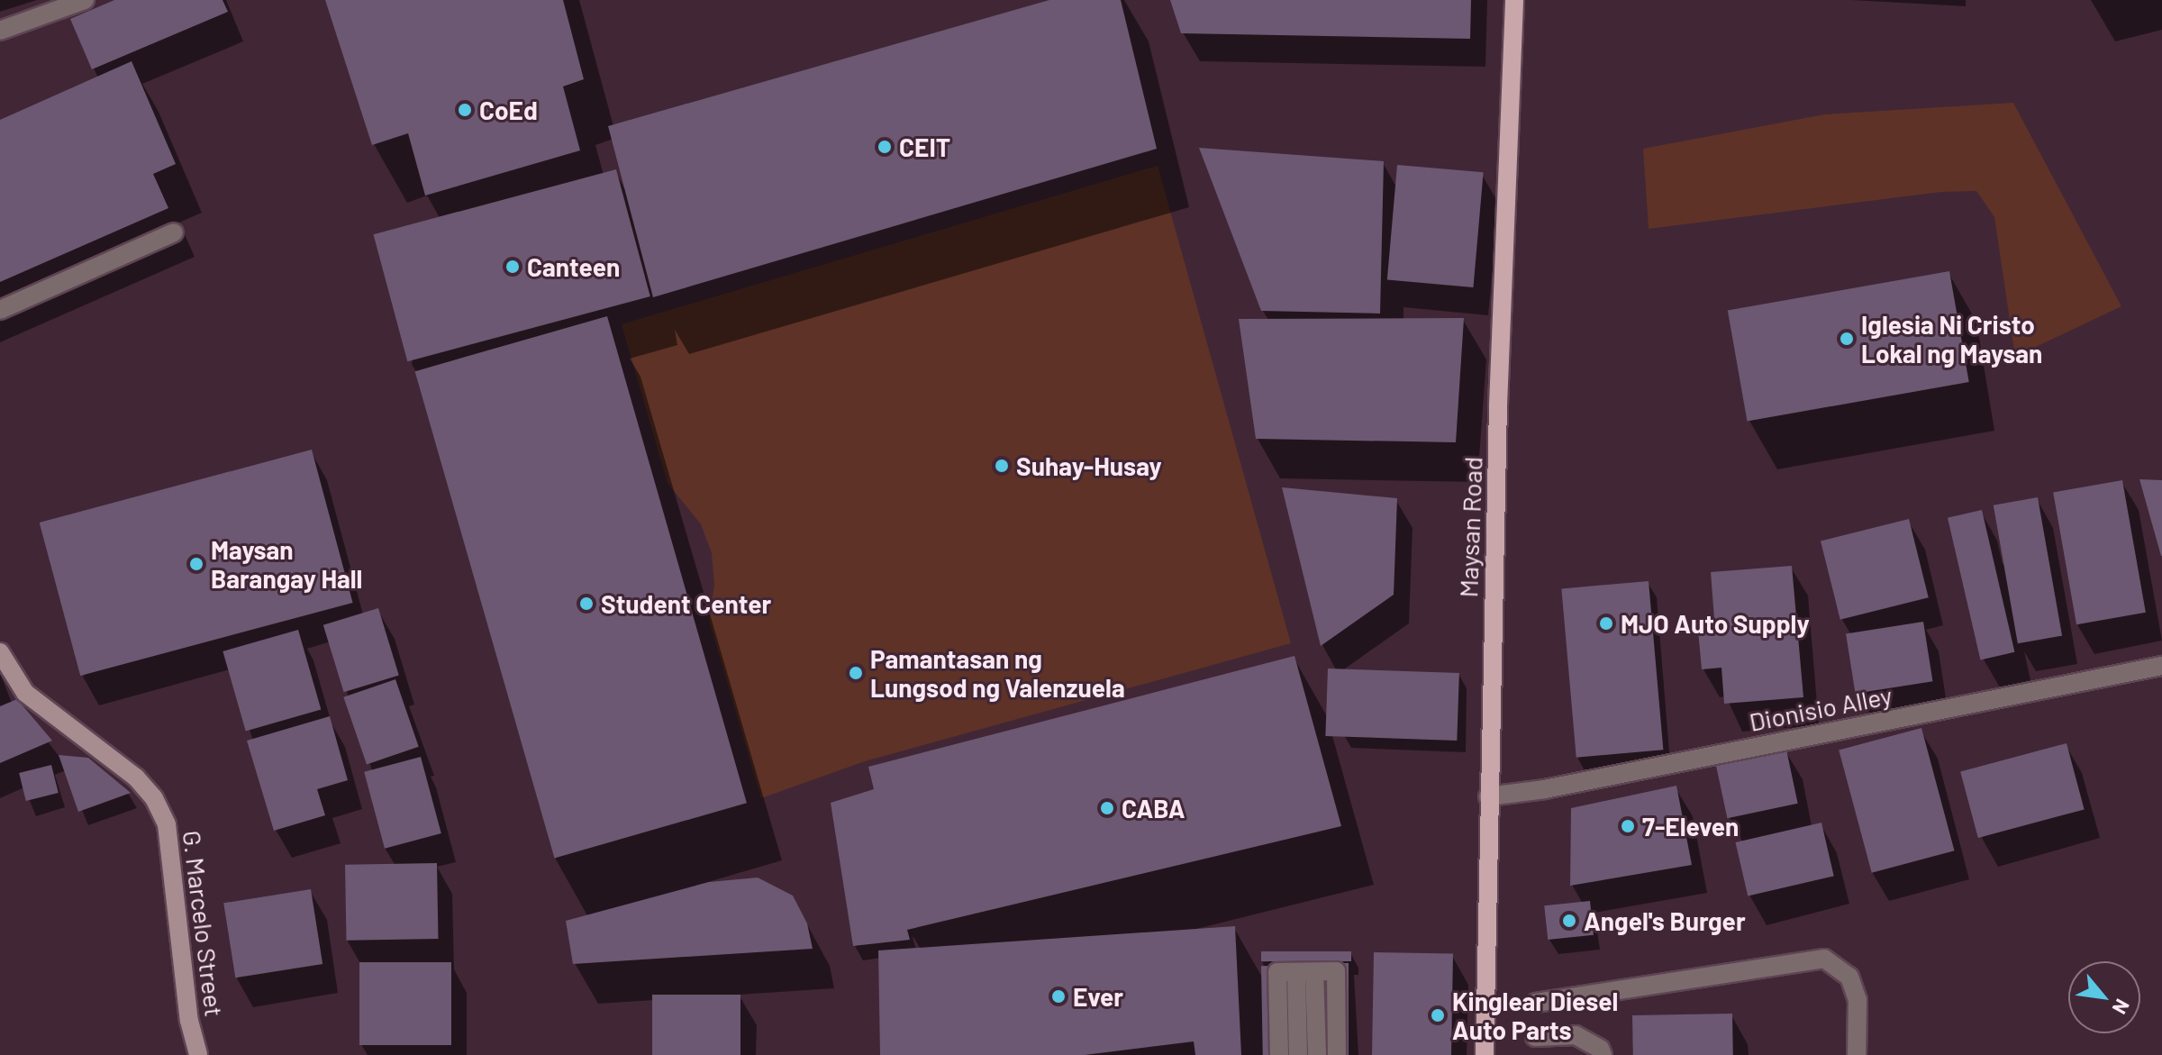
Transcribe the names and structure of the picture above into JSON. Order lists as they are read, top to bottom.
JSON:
{
  "streets": {
    "main road": ["Maysan Road"],
    "street": ["Dionisio Alley", "G. Marcelo Street"]
  },
  "crossings": [
    ["Maysan Road", "Dionisio Alley"]
  ],
  "places": [
    "CoEd",
    "CEIT",
    "Canteen",
    "Iglesia Ni Cristo Lokal ng Maysan",
    "Suhay-Husay",
    "Maysan Barangay Hall",
    "Student Center",
    "MJO Auto Supply",
    "Pamantasan ng Lungsod ng Valenzuela",
    "CABA",
    "7-Eleven",
    "Angel's Burger",
    "Ever",
    "Kinglear Diesel Auto Parts"
  ],
  "north": "bottom right"
}
